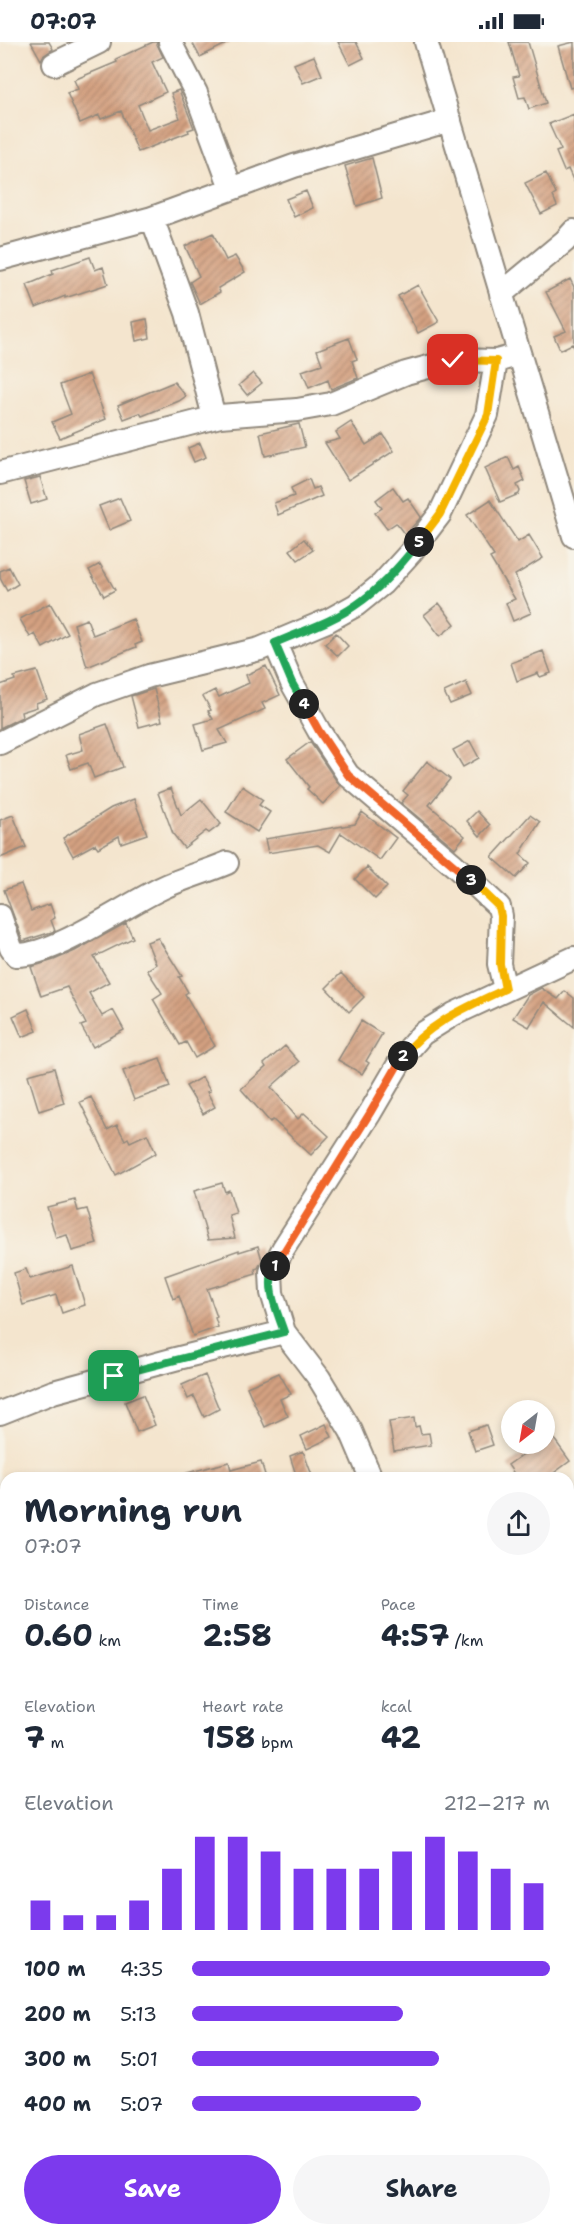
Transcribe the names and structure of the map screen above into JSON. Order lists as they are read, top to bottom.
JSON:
{
  "north": "bottom left",
  "page": {
    "status": "07:07",
    "pins": [
      "5",
      "4",
      "3",
      "2",
      "1"
    ],
    "heading": ["Morning run", "07:07"],
    "stats": [
      ["Distance", "0.60 km"],
      ["Time", "2:58"],
      ["Pace", "4:57 /km"],
      ["Elevation", "7 m"],
      ["Heart rate", "158 bpm"],
      ["kcal", "42"]
    ],
    "chart": ["Elevation", "212–217 m"],
    "list": [
      {
        "name": "100 m",
        "note": "4:35"
      },
      {
        "name": "200 m",
        "note": "5:13"
      },
      {
        "name": "300 m",
        "note": "5:01"
      },
      {
        "name": "400 m",
        "note": "5:07"
      }
    ],
    "buttons": ["Save", "Share"]
  }
}
